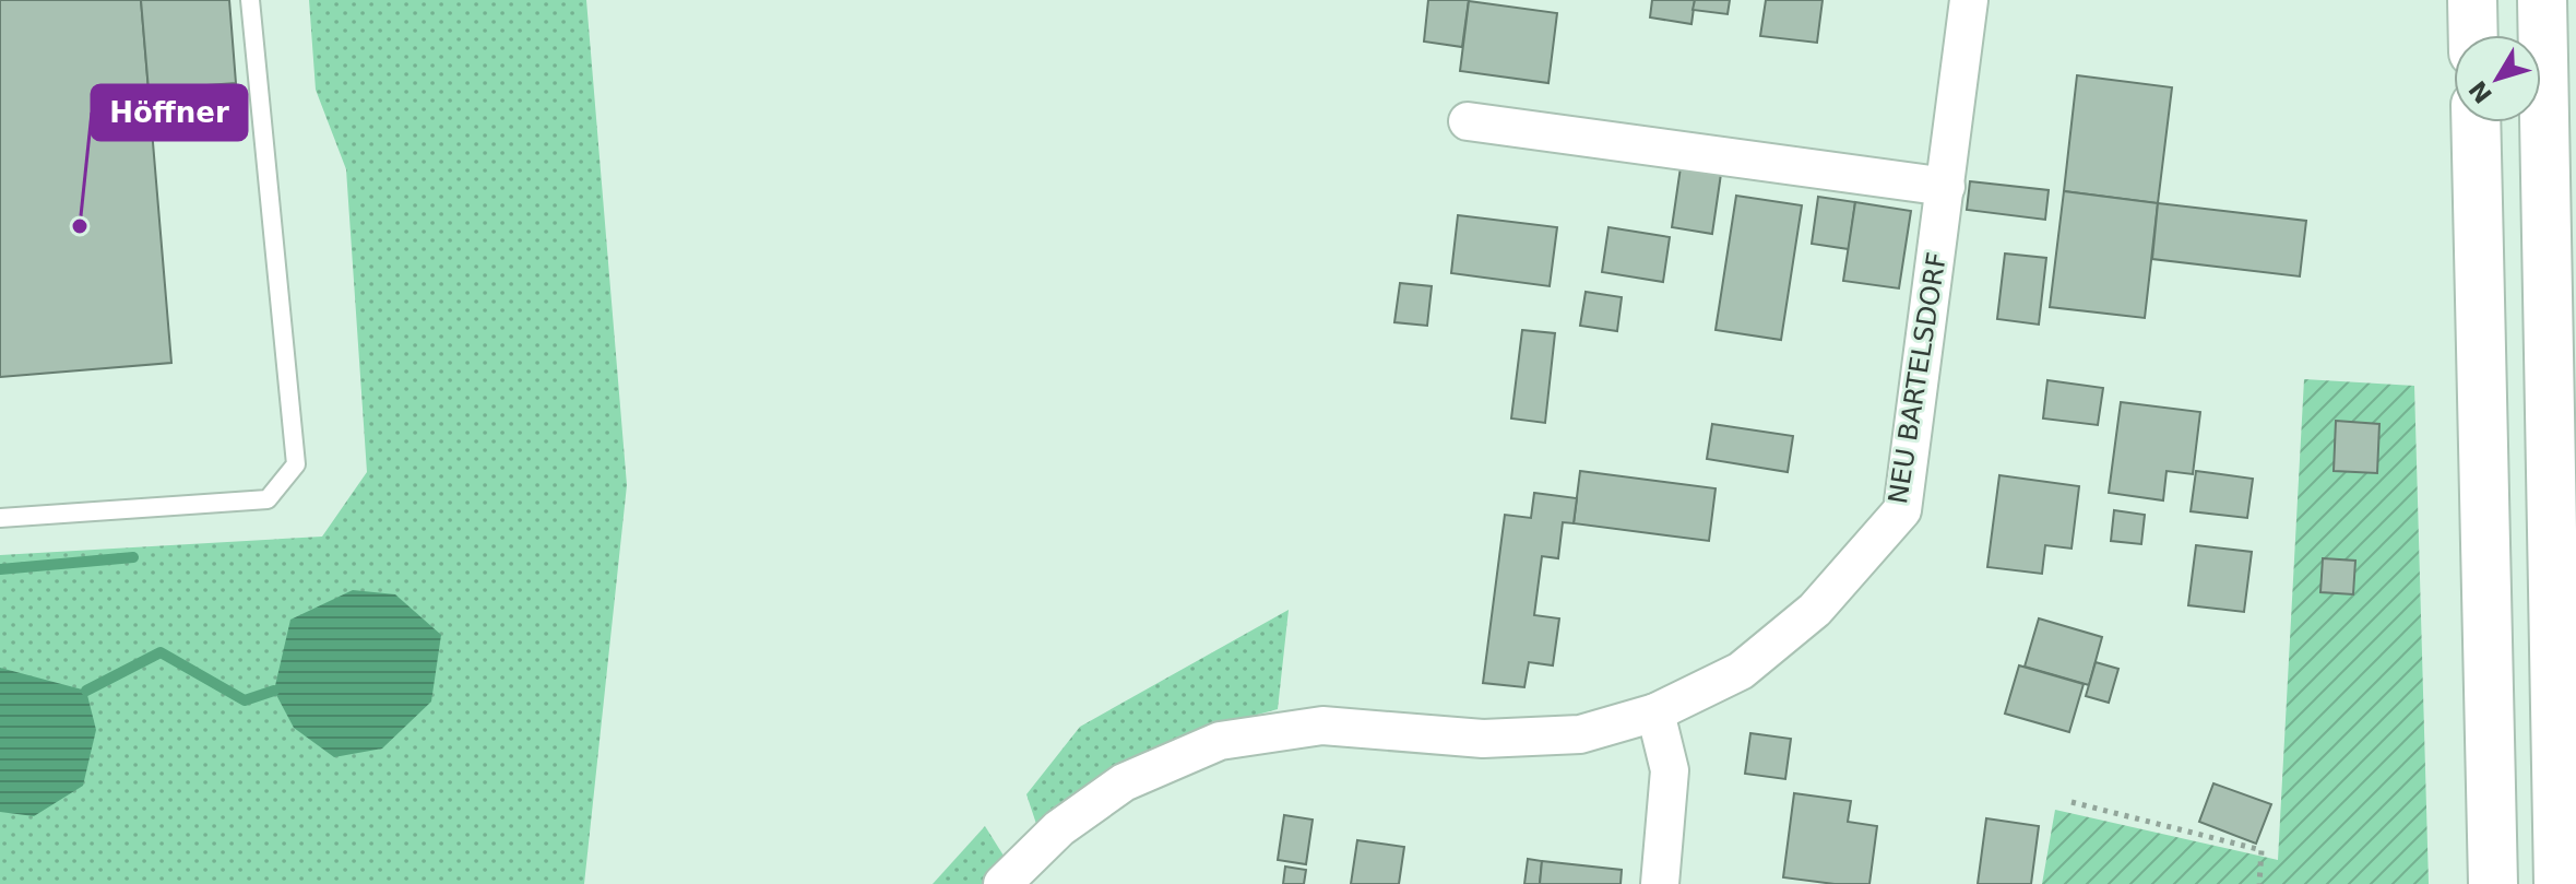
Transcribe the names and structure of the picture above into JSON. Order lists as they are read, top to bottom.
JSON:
{
  "streets": {
    "street": ["NEU BARTELSDORF"]
  },
  "places": ["Höffner"],
  "north": "bottom left"
}
